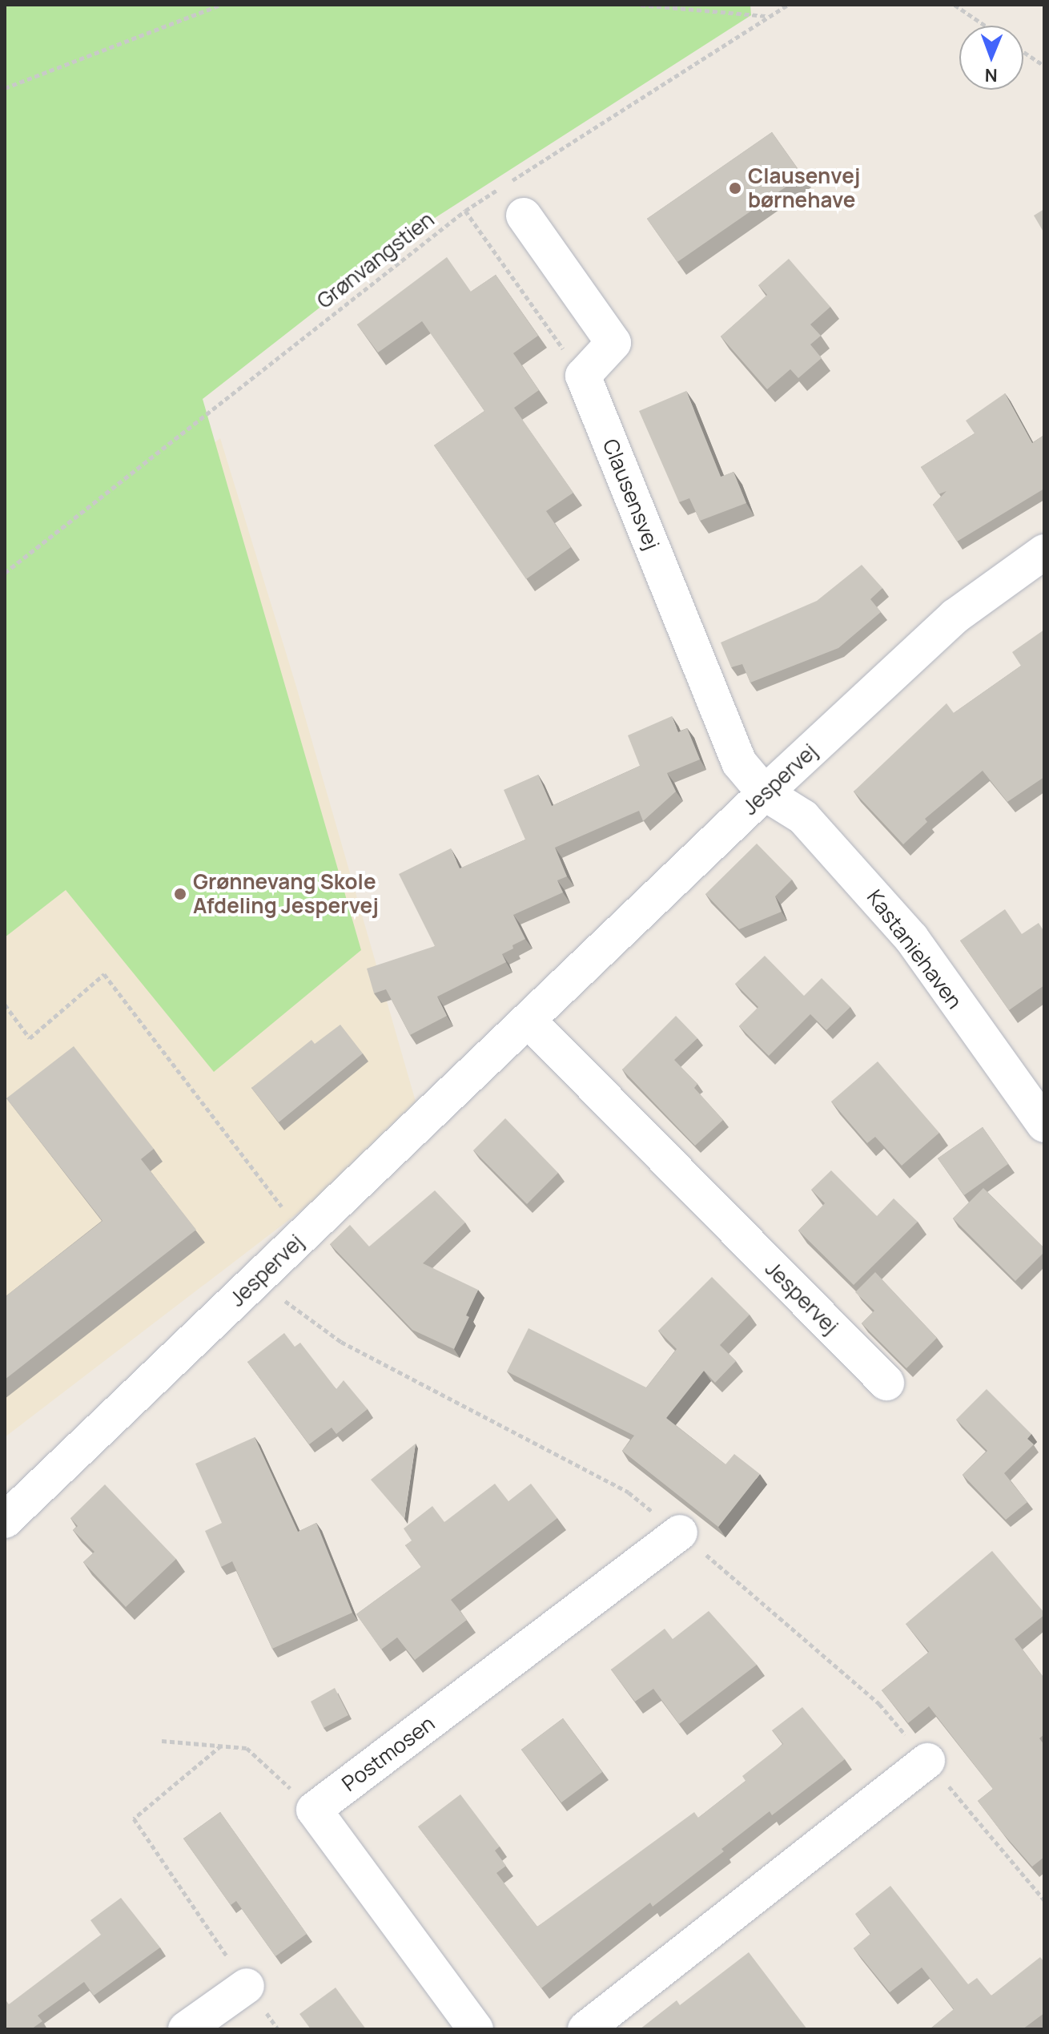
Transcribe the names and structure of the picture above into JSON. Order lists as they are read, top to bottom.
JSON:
{
  "streets": {
    "street": [
      "Clausensvej",
      "Jespervej",
      "Kastaniehaven",
      "Postmosen"
    ],
    "path": ["Grønvangstien"]
  },
  "crossings": [
    ["Clausensvej", "Jespervej"],
    ["Clausensvej", "Kastaniehaven"],
    ["Jespervej", "Kastaniehaven"]
  ],
  "places": ["Clausenvej børnehave", "Grønnevang Skole Afdeling Jespervej"],
  "north": "bottom"
}
